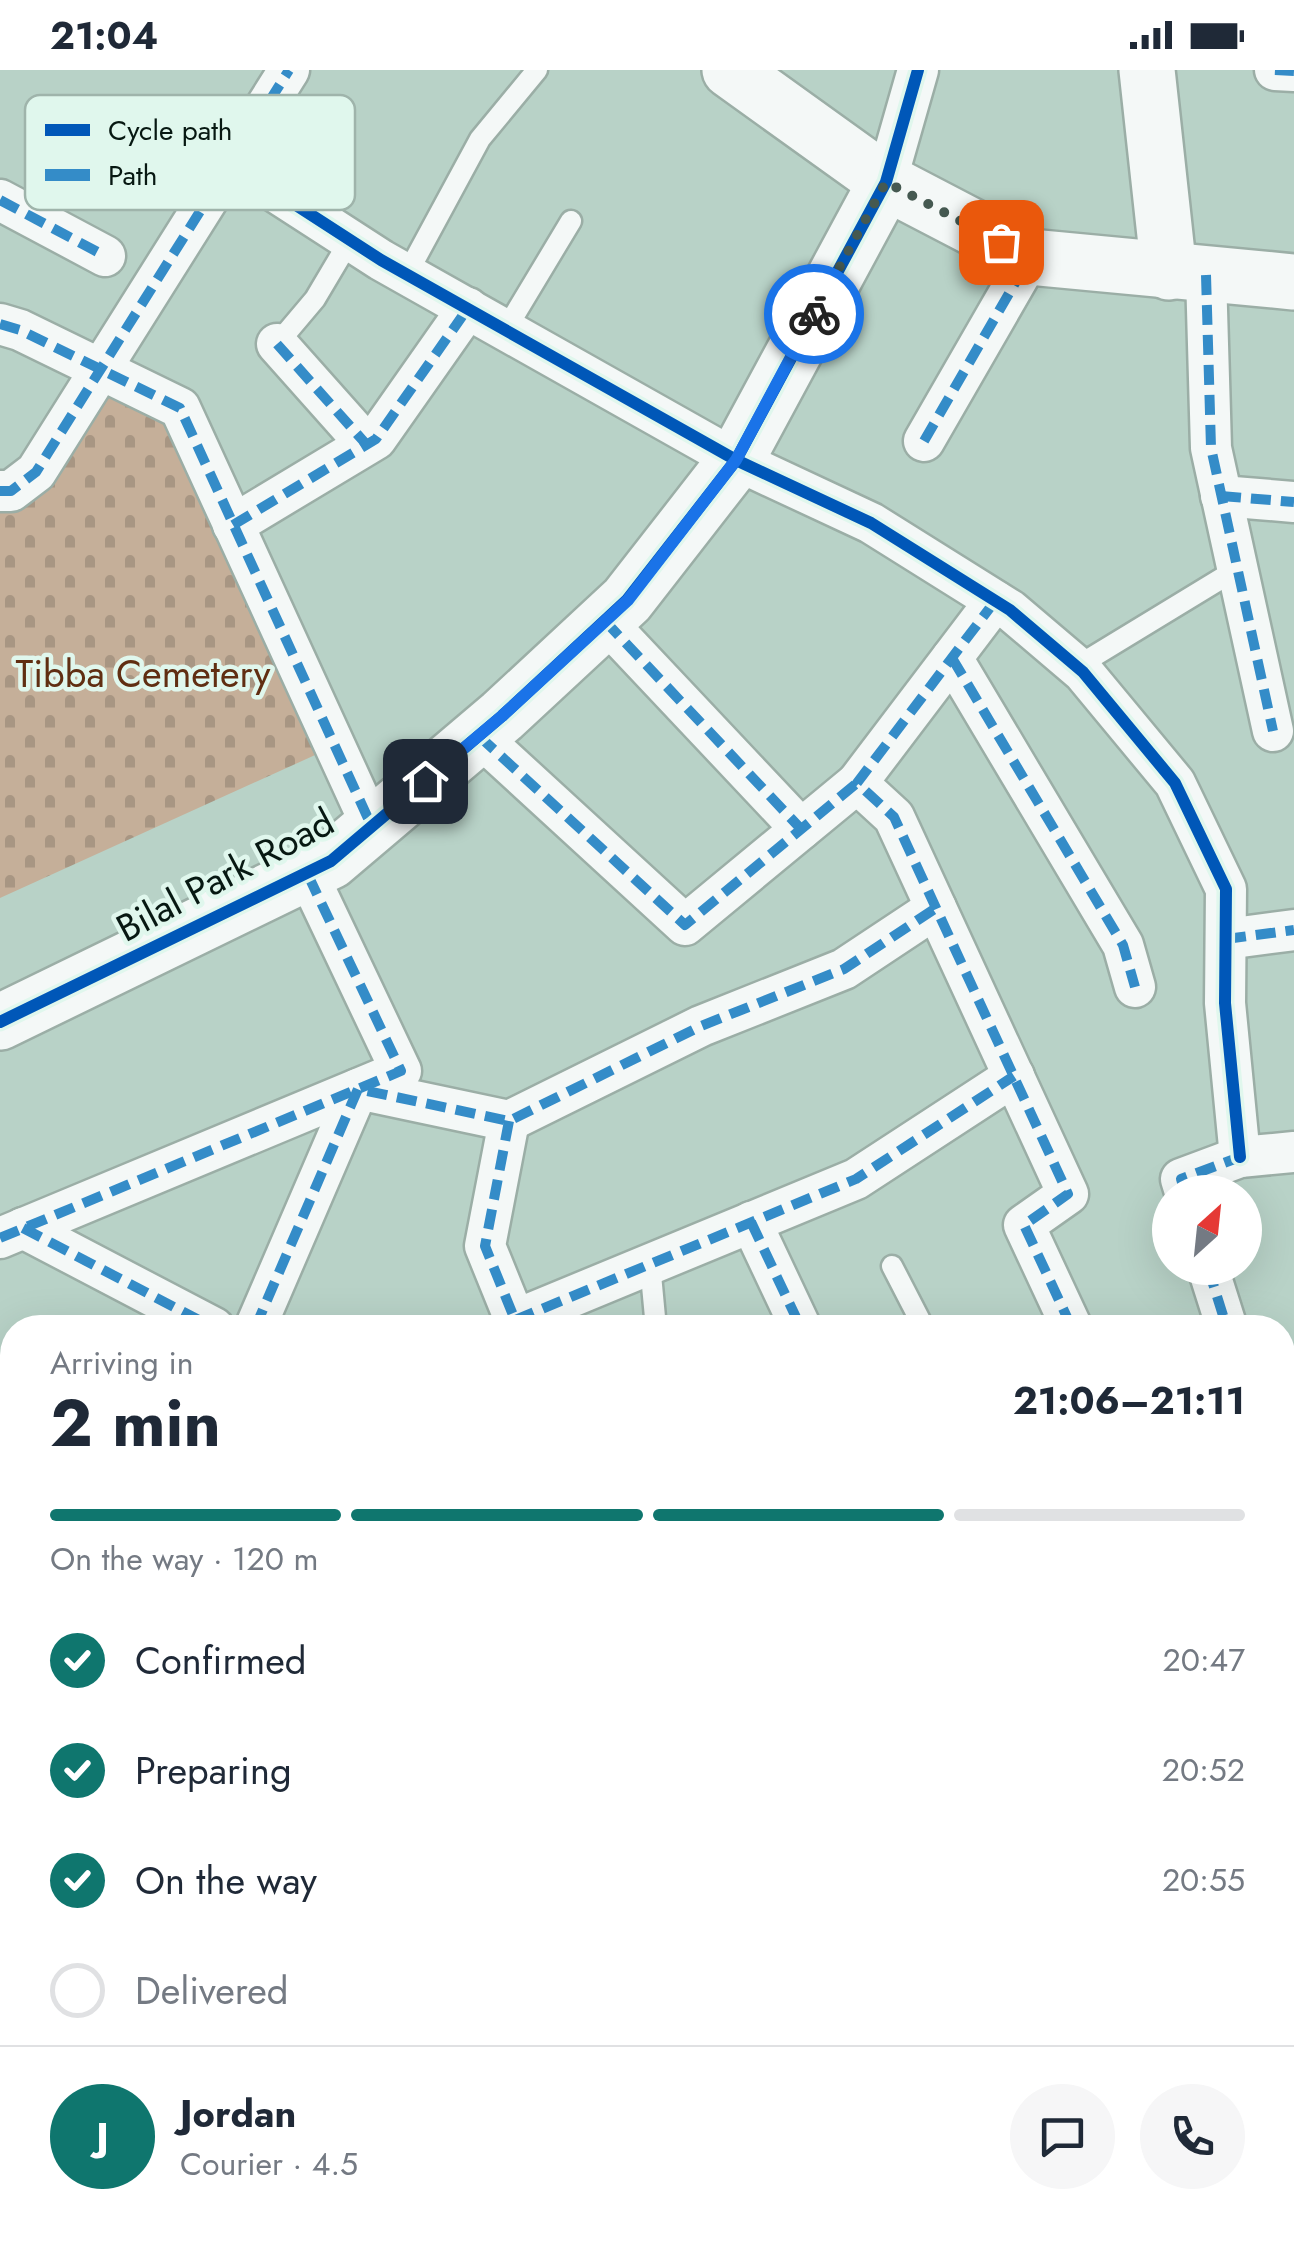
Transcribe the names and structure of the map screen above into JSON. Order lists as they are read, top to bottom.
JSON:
{
  "streets": {
    "street": ["Bilal Park Road"]
  },
  "parks": ["Tibba Cemetery"],
  "legend": ["Cycle path", "Path"],
  "north": "top right",
  "page": {
    "status": "21:04",
    "heading": ["2 min", "Arriving in", "21:06–21:11"],
    "panel": ["Jordan", "Courier · 4.5"],
    "bar": "On the way · 120 m",
    "list": [
      ["Confirmed", "20:47"],
      ["Preparing", "20:52"],
      ["On the way", "20:55"],
      "Delivered"
    ],
    "round": "J"
  }
}
